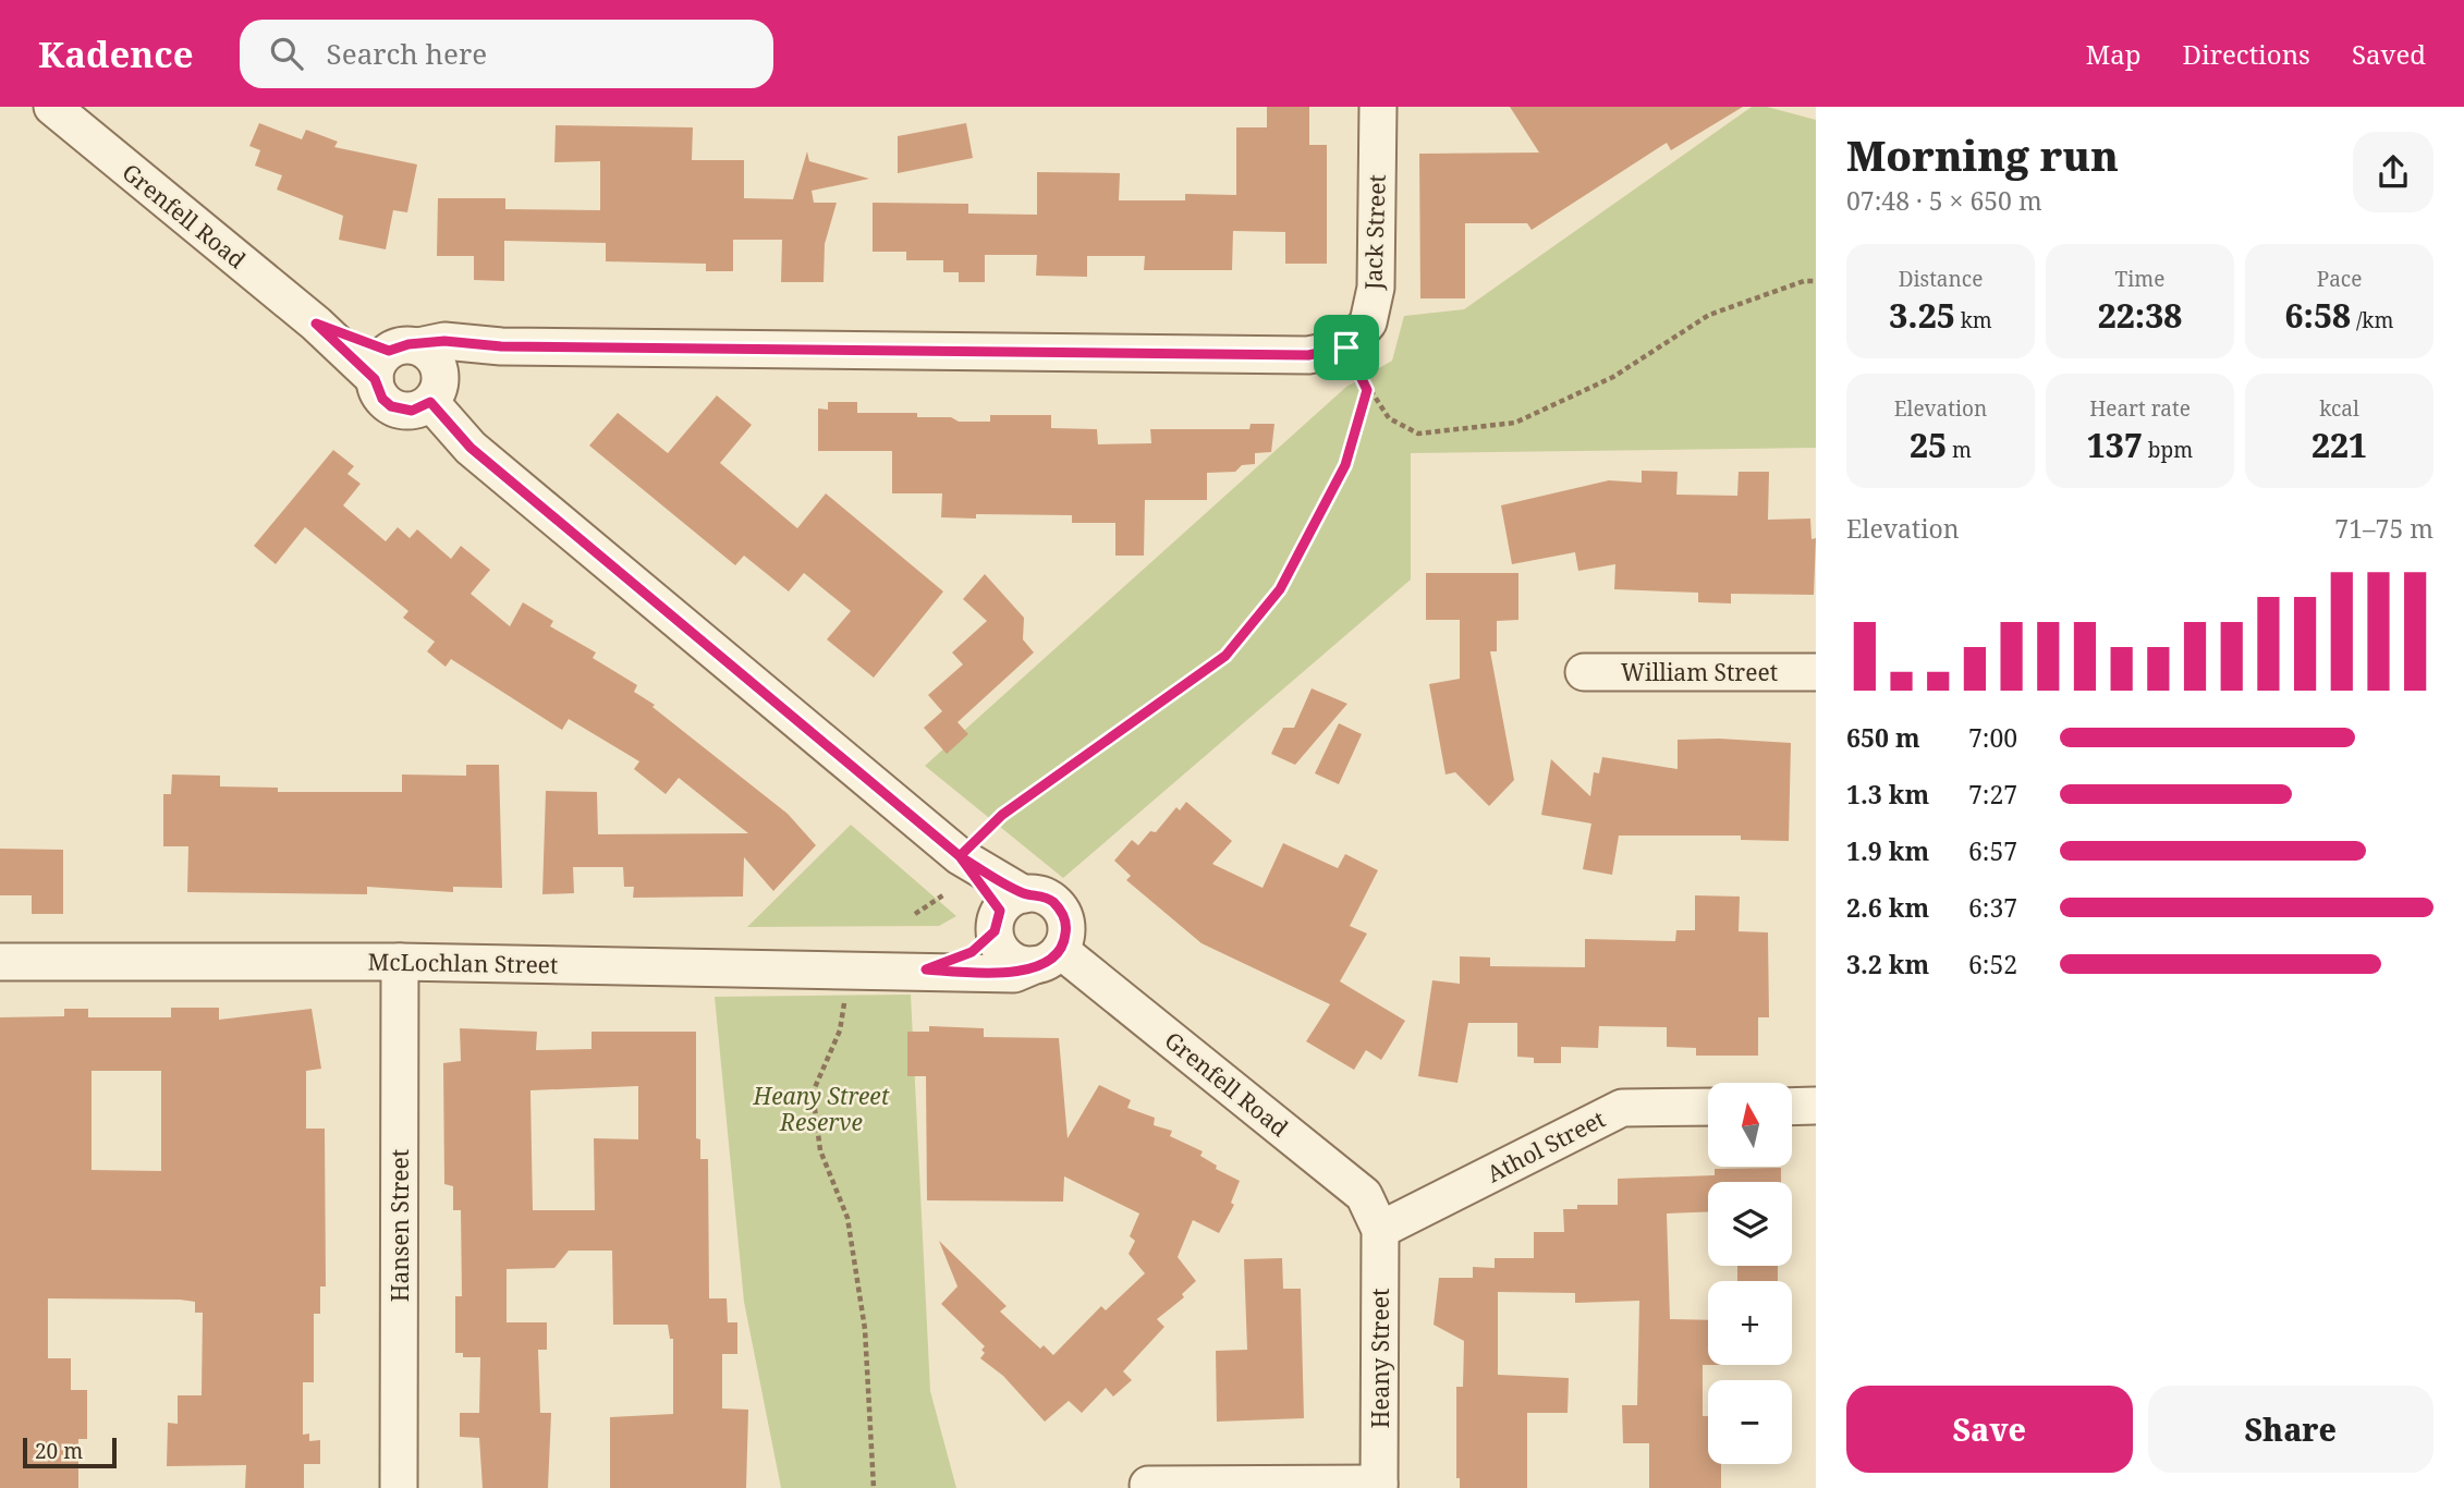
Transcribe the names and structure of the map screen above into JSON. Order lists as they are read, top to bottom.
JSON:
{
  "streets": {
    "street": [
      "Grenfell Road",
      "Jack Street",
      "William Street",
      "McLochlan Street",
      "Athol Street",
      "Hansen Street",
      "Heany Street"
    ]
  },
  "crossings": [
    ["Grenfell Road", "McLochlan Street"],
    ["Grenfell Road", "Athol Street"],
    ["Grenfell Road", "Heany Street"],
    ["McLochlan Street", "Hansen Street"],
    ["Athol Street", "Heany Street"]
  ],
  "parks": ["Heany Street Reserve"],
  "scale_bar": "20 m",
  "north": "top",
  "page": {
    "header": "Kadence",
    "search": "Search here",
    "nav": ["Map", "Directions", "Saved"],
    "heading": ["Morning run", "07:48 · 5 × 650 m"],
    "stats": [
      ["Distance", "3.25 km"],
      ["Time", "22:38"],
      ["Pace", "6:58 /km"],
      ["Elevation", "25 m"],
      ["Heart rate", "137 bpm"],
      ["kcal", "221"]
    ],
    "chart": ["Elevation", "71–75 m"],
    "list": [
      {
        "name": "650 m",
        "note": "7:00"
      },
      {
        "name": "1.3 km",
        "note": "7:27"
      },
      {
        "name": "1.9 km",
        "note": "6:57"
      },
      {
        "name": "2.6 km",
        "note": "6:37"
      },
      {
        "name": "3.2 km",
        "note": "6:52"
      }
    ],
    "map_buttons": ["+", "−"],
    "buttons": ["Save", "Share"],
    "scale": "20 m"
  }
}
